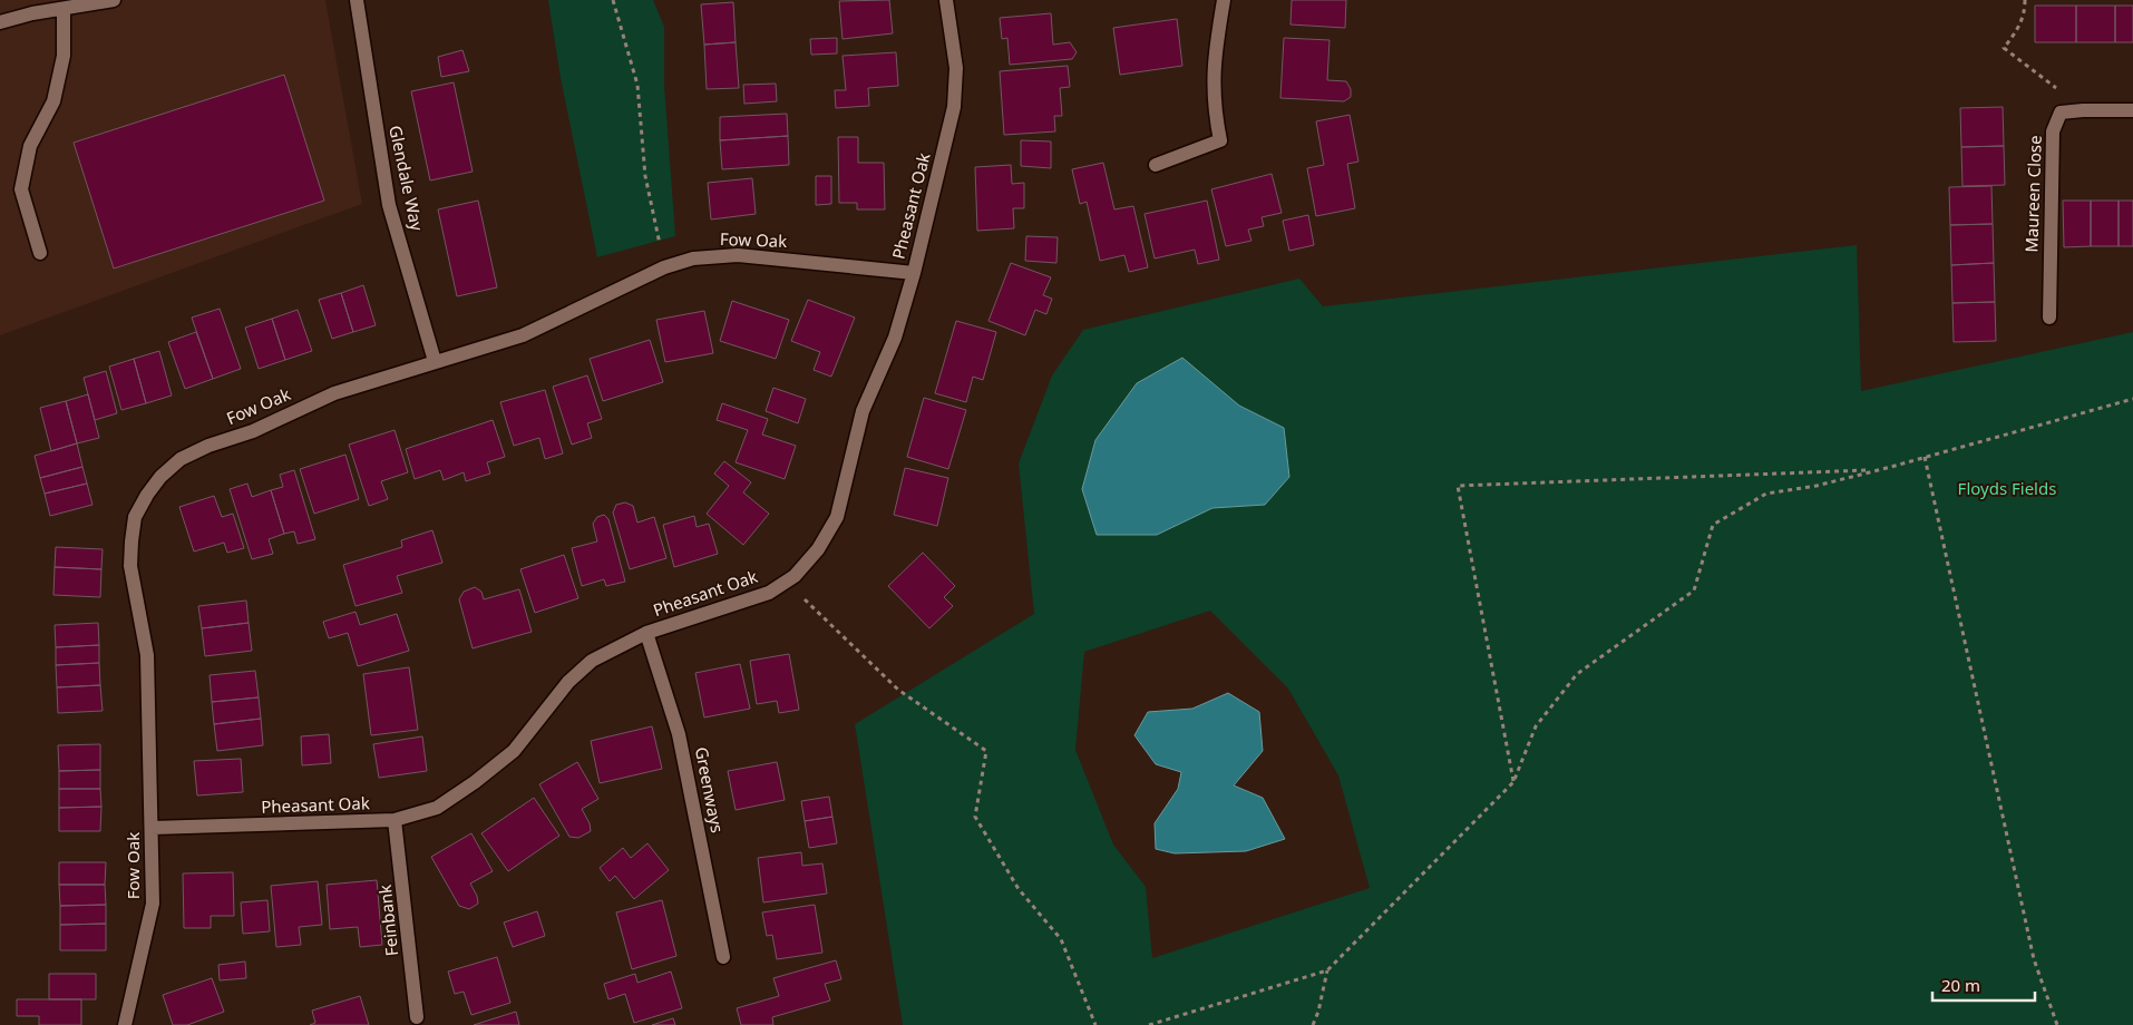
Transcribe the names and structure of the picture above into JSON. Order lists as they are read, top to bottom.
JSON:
{
  "streets": {
    "street": [
      "Glendale Way",
      "Maureen Close",
      "Pheasant Oak",
      "Fow Oak",
      "Greenways",
      "Feinbank"
    ]
  },
  "crossings": [
    ["Glendale Way", "Fow Oak"],
    ["Pheasant Oak", "Fow Oak"],
    ["Pheasant Oak", "Greenways"],
    ["Pheasant Oak", "Feinbank"]
  ],
  "parks": ["Floyds Fields"],
  "scale_bar": "20 m"
}
